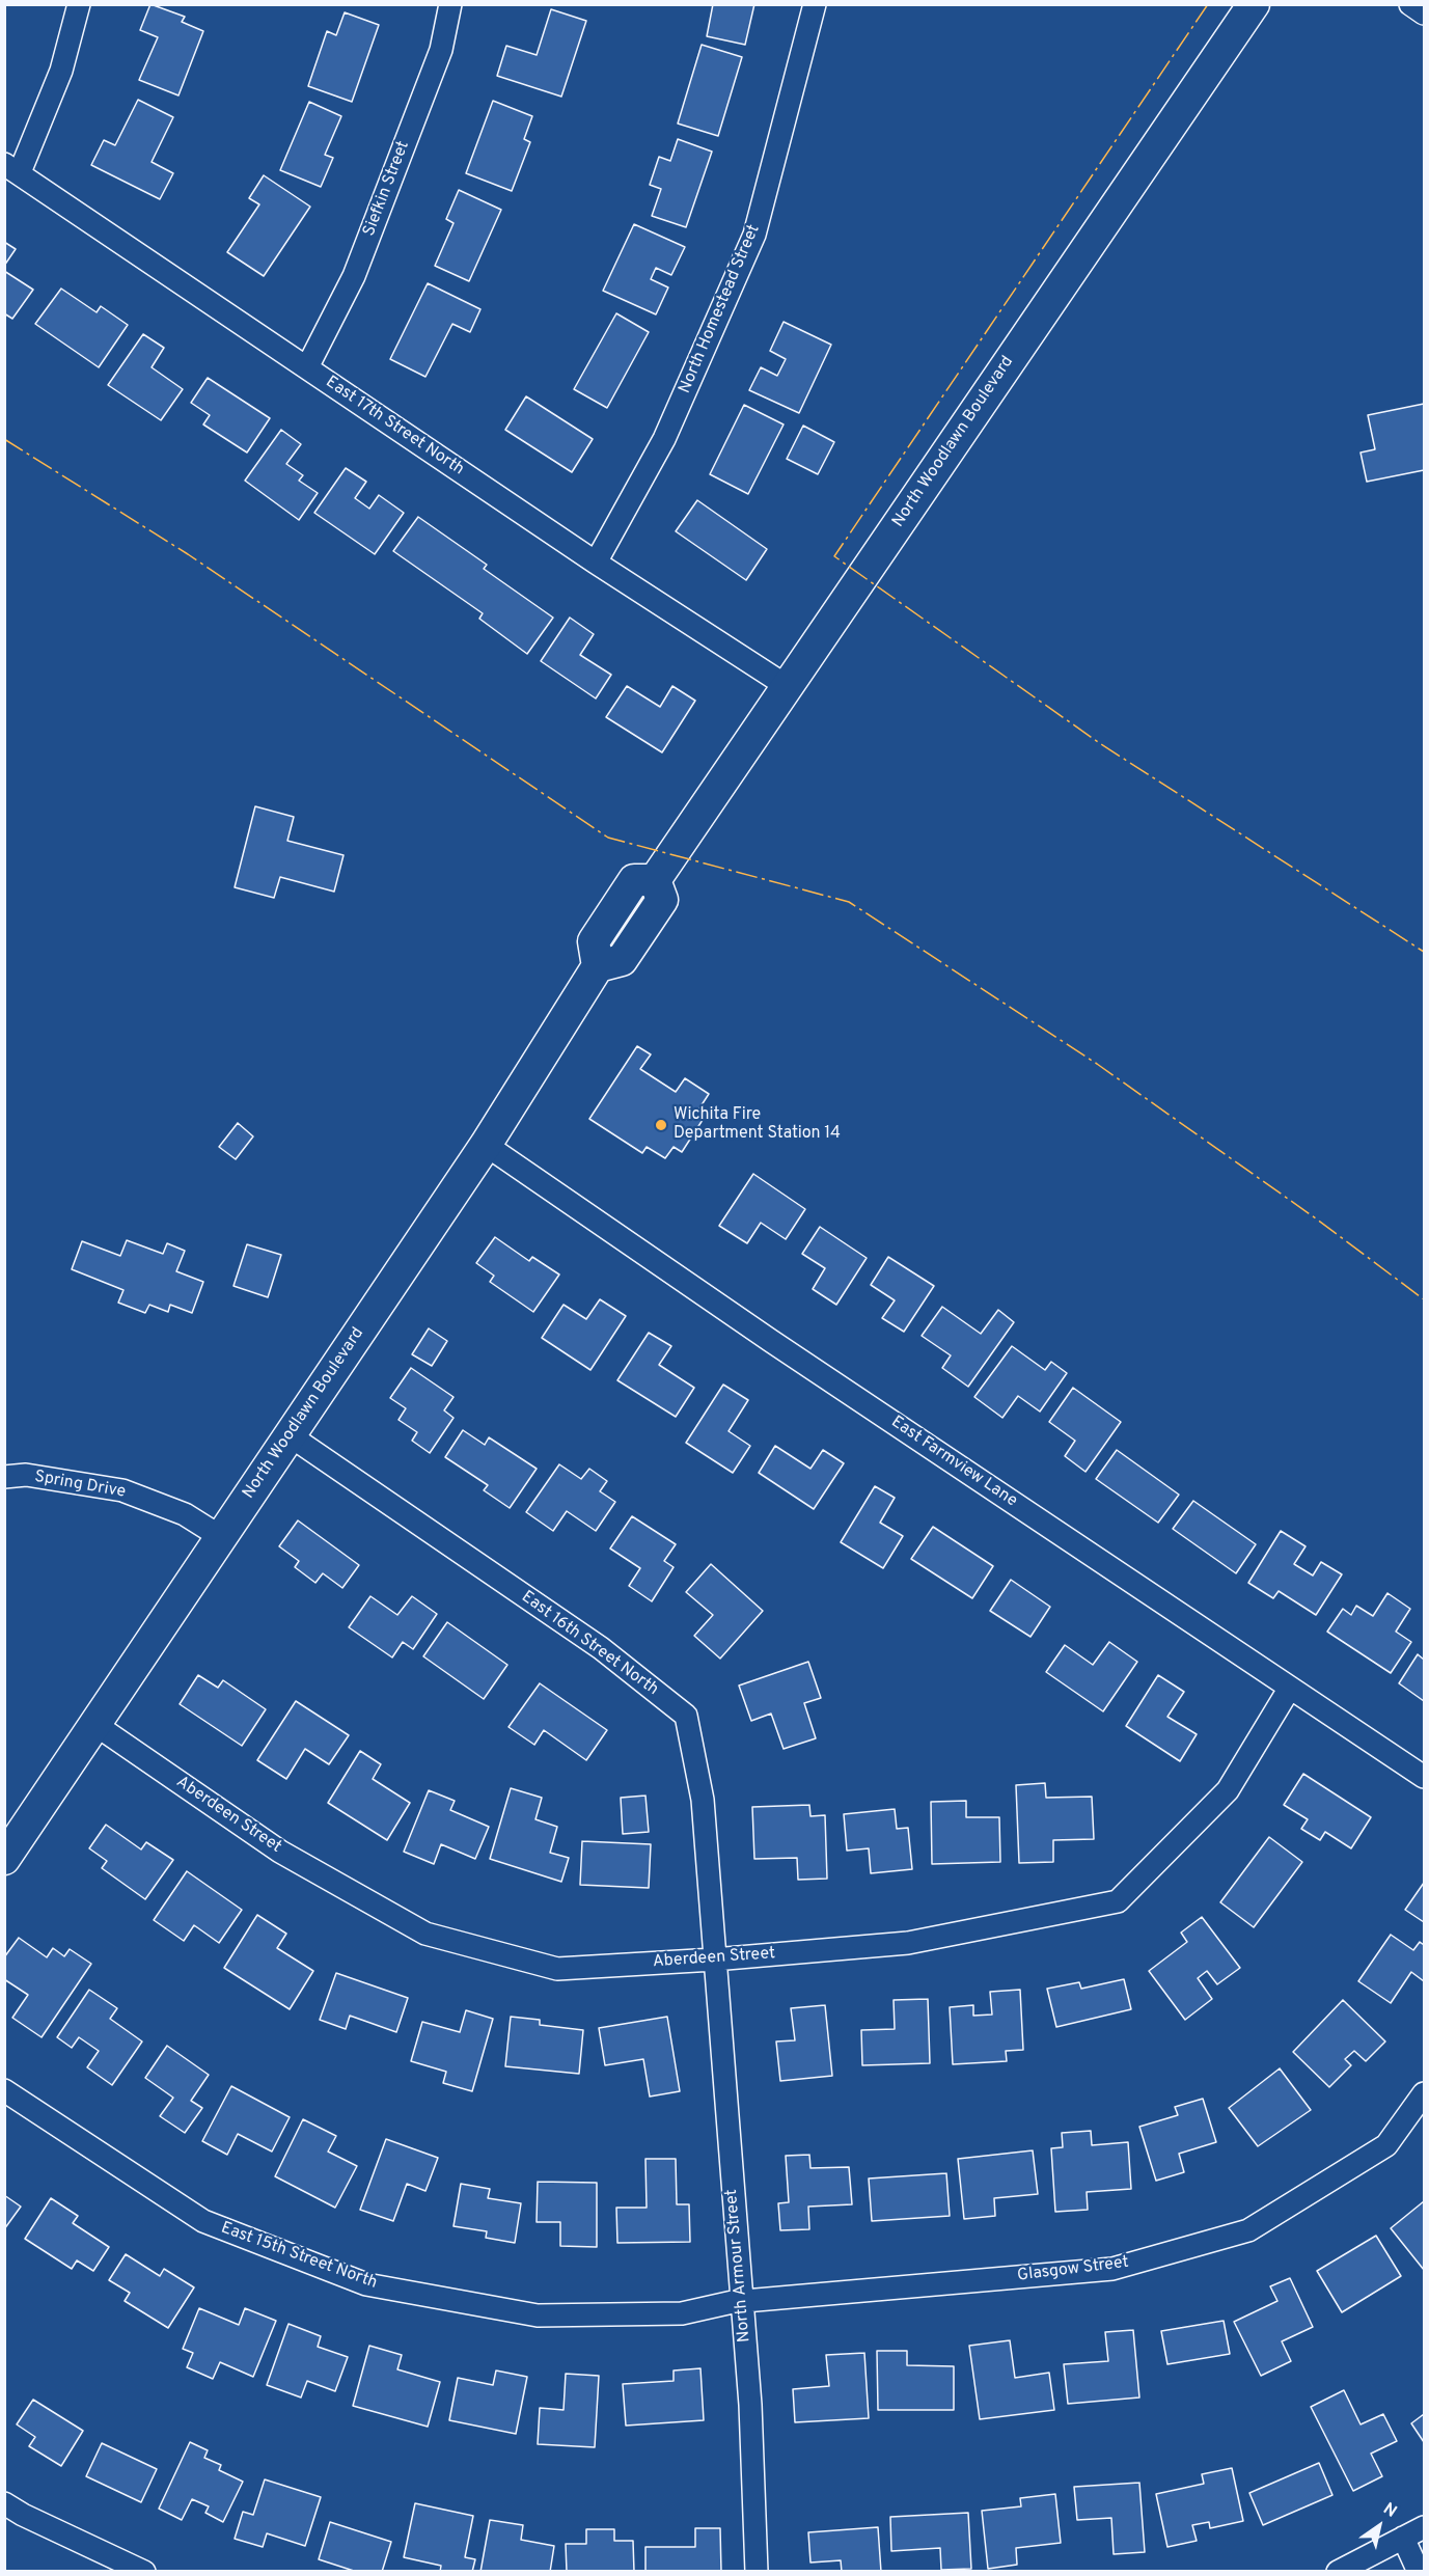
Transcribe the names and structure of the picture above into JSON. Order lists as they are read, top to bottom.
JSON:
{
  "streets": {
    "main road": ["North Woodlawn Boulevard"],
    "street": [
      "Siefkin Street",
      "North Homestead Street",
      "East 17th Street North",
      "East Farmview Lane",
      "Spring Drive",
      "East 16th Street North",
      "Aberdeen Street",
      "East 15th Street North",
      "North Armour Street",
      "Glasgow Street"
    ]
  },
  "crossings": [
    ["Siefkin Street", "East 17th Street North"],
    ["North Homestead Street", "East 17th Street North"],
    ["East 17th Street North", "North Woodlawn Boulevard"],
    ["North Woodlawn Boulevard", "East Farmview Lane"],
    ["North Woodlawn Boulevard", "Spring Drive"],
    ["North Woodlawn Boulevard", "East 16th Street North"],
    ["North Woodlawn Boulevard", "Aberdeen Street"],
    ["East Farmview Lane", "Aberdeen Street"],
    ["East 16th Street North", "Aberdeen Street"],
    ["East 16th Street North", "North Armour Street"],
    ["Aberdeen Street", "North Armour Street"],
    ["East 15th Street North", "North Armour Street"],
    ["East 15th Street North", "Glasgow Street"],
    ["North Armour Street", "Glasgow Street"]
  ],
  "places": ["Wichita Fire Department Station 14"],
  "north": "top right"
}
